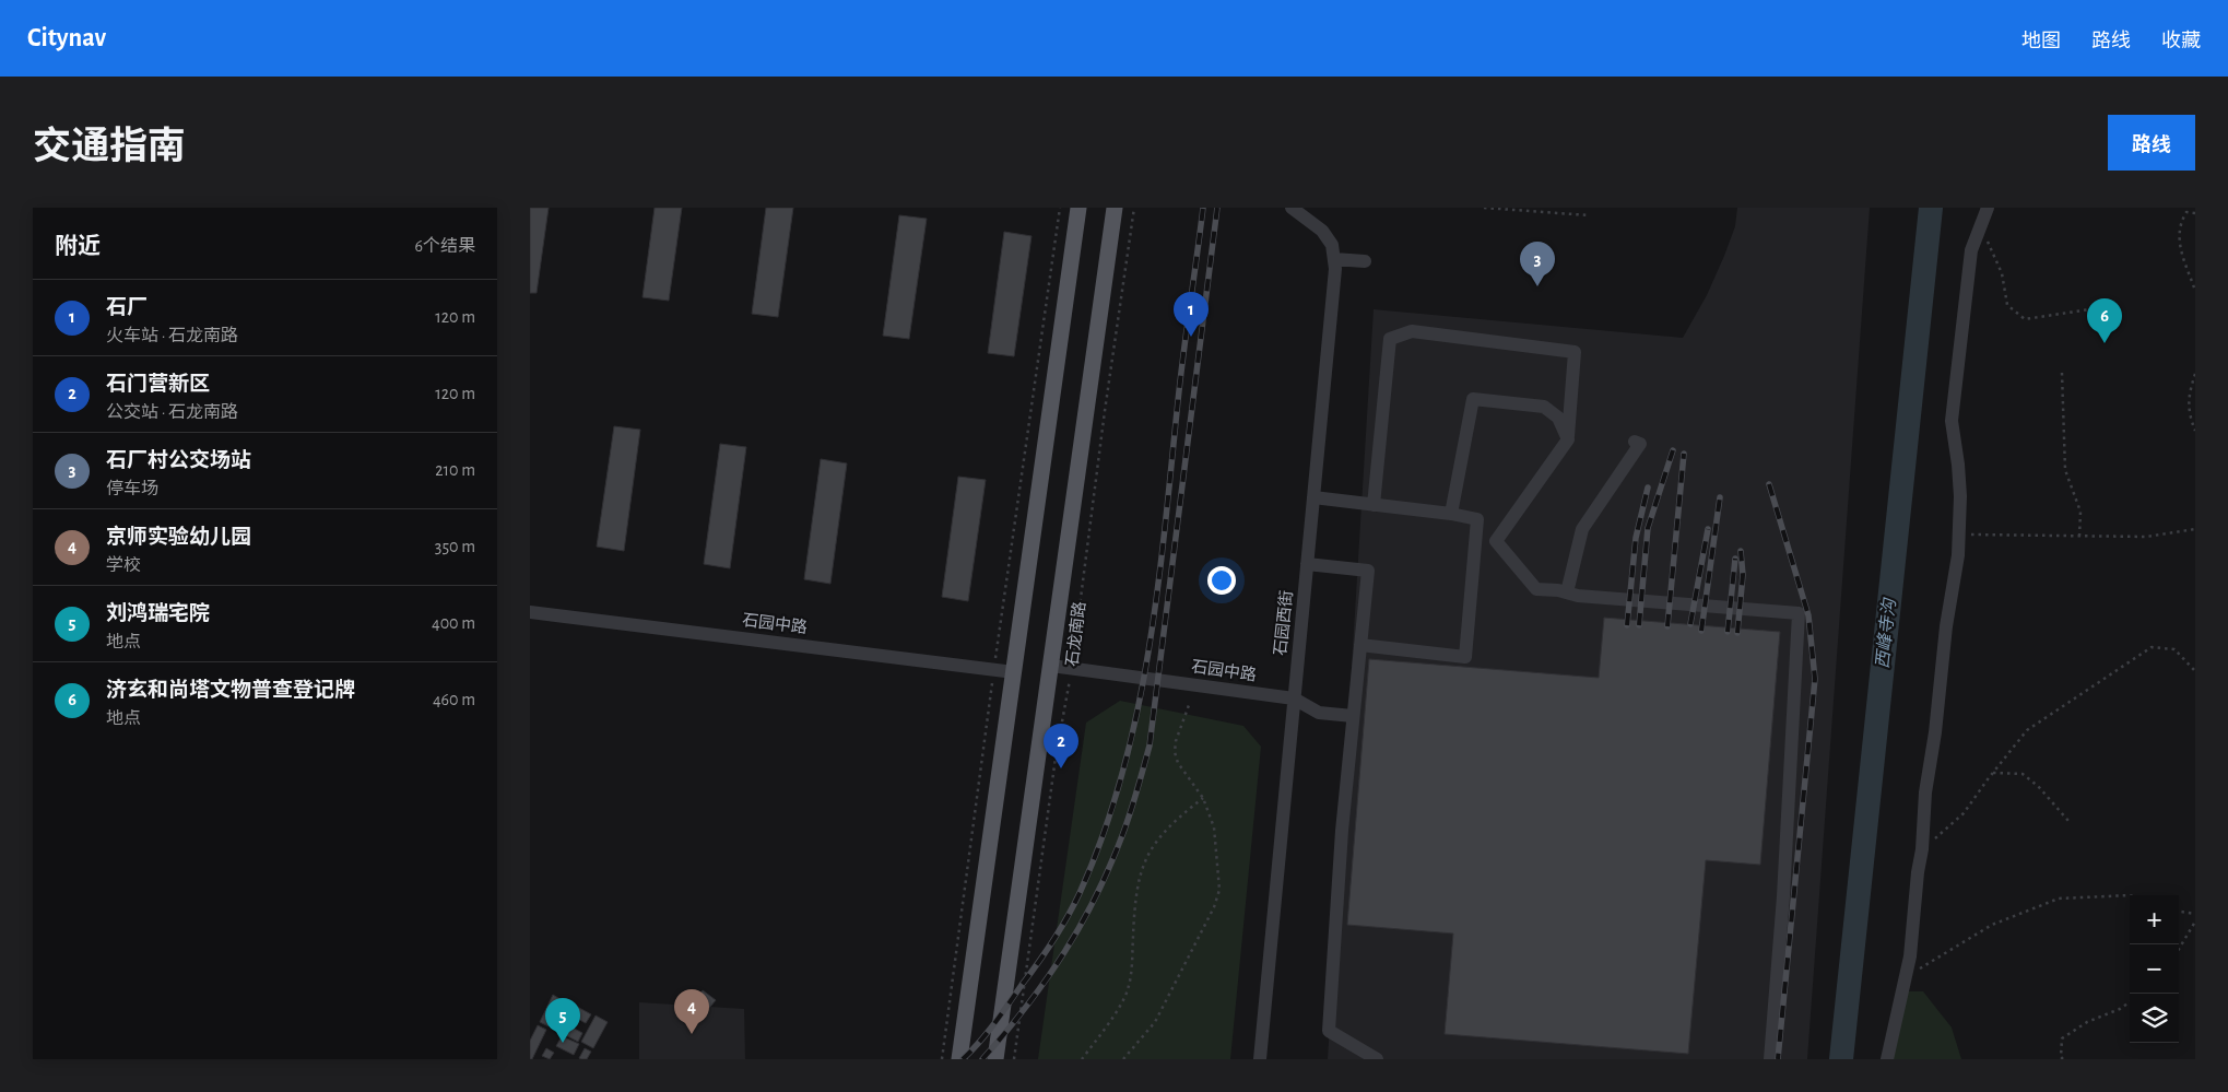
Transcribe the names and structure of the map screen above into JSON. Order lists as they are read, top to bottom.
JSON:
{
  "streets": {
    "main road": ["石龙南路"],
    "street": ["石园西街", "石园中路"]
  },
  "crossings": [
    ["石园西街", "石园中路"],
    ["石园中路", "石龙南路"]
  ],
  "water": ["西峰寺沟"],
  "page": {
    "header": "Citynav",
    "nav": ["地图", "路线", "收藏"],
    "title": "交通指南",
    "buttons": "路线",
    "heading": ["附近", "6个结果"],
    "pins": [
      "3",
      "1",
      "6",
      "2",
      "4",
      "5"
    ],
    "list": [
      {
        "mark": "1",
        "name": "石厂",
        "note": "火车站 · 石龙南路",
        "value": "120 m"
      },
      {
        "mark": "2",
        "name": "石门营新区",
        "note": "公交站 · 石龙南路",
        "value": "120 m"
      },
      {
        "mark": "3",
        "name": "石厂村公交场站",
        "note": "停车场",
        "value": "210 m"
      },
      {
        "mark": "4",
        "name": "京师实验幼儿园",
        "note": "学校",
        "value": "350 m"
      },
      {
        "mark": "5",
        "name": "刘鸿瑞宅院",
        "note": "地点",
        "value": "400 m"
      },
      {
        "mark": "6",
        "name": "济玄和尚塔文物普查登记牌",
        "note": "地点",
        "value": "460 m"
      }
    ],
    "map_buttons": ["+", "−"]
  }
}
